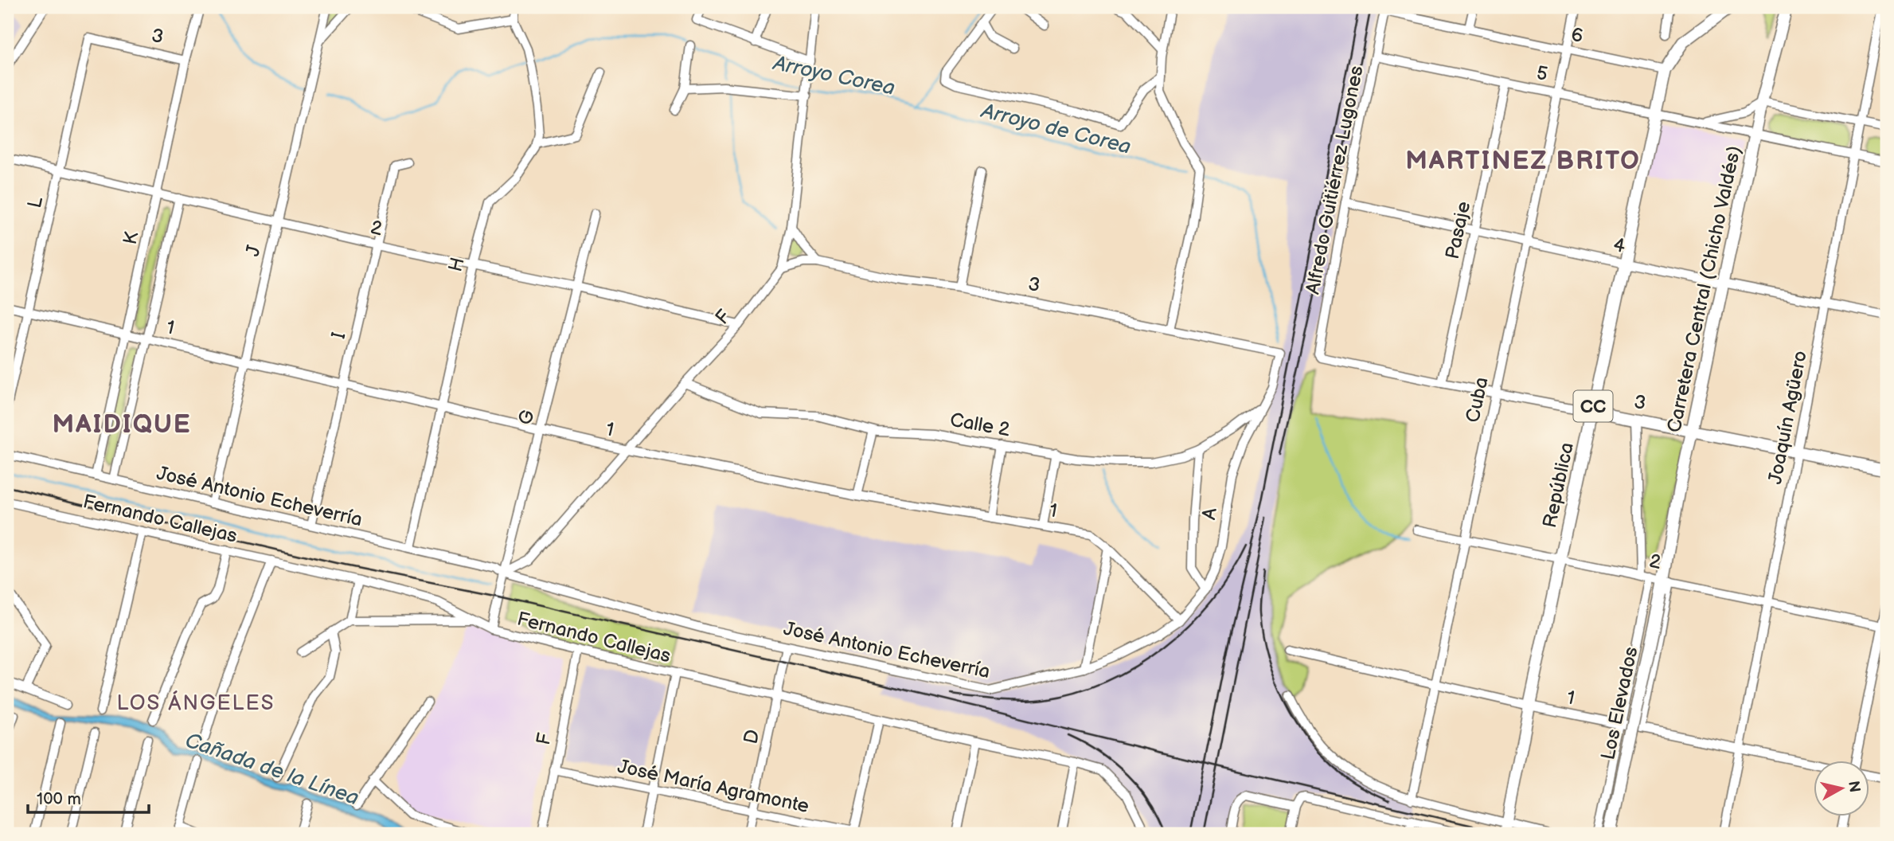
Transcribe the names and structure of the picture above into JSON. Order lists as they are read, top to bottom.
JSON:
{
  "streets": {
    "main road": [
      "3",
      "Carretera Central (Chicho Valdés)",
      "CC",
      "República",
      "Los Elevados"
    ],
    "street": [
      "6",
      "5",
      "Alfredo Guitiérrez Lugones",
      "L",
      "2",
      "Pasaje",
      "K",
      "4",
      "J",
      "H",
      "F",
      "1",
      "I",
      "Cuba",
      "G",
      "Joaquín Agüero",
      "Calle 2",
      "José Antonio Echeverría",
      "A",
      "Fernando Callejas",
      "D",
      "José María Agramonte"
    ]
  },
  "crossings": [
    ["6", "Alfredo Guitiérrez Lugones"],
    ["6", "Cuba"],
    ["6", "República"],
    ["3", "Alfredo Guitiérrez Lugones"],
    ["3", "L"],
    ["3", "Pasaje"],
    ["3", "K"],
    ["3", "Carretera Central (Chicho Valdés)"],
    ["3", "F"],
    ["3", "Cuba"],
    ["3", "Joaquín Agüero"],
    ["3", "República"],
    ["3", "A"],
    ["5", "Alfredo Guitiérrez Lugones"],
    ["5", "Pasaje"],
    ["5", "Carretera Central (Chicho Valdés)"],
    ["5", "Cuba"],
    ["5", "Joaquín Agüero"],
    ["5", "República"],
    ["Alfredo Guitiérrez Lugones", "4"],
    ["L", "2"],
    ["L", "1"],
    ["2", "K"],
    ["2", "J"],
    ["2", "H"],
    ["2", "Carretera Central (Chicho Valdés)"],
    ["2", "F"],
    ["2", "I"],
    ["2", "Cuba"],
    ["2", "G"],
    ["2", "Joaquín Agüero"],
    ["2", "República"],
    ["2", "Los Elevados"],
    ["Pasaje", "4"],
    ["K", "1"],
    ["K", "José Antonio Echeverría"],
    ["4", "Carretera Central (Chicho Valdés)"],
    ["4", "Cuba"],
    ["4", "Joaquín Agüero"],
    ["4", "República"],
    ["J", "1"],
    ["J", "José Antonio Echeverría"],
    ["H", "1"],
    ["H", "José Antonio Echeverría"],
    ["Carretera Central (Chicho Valdés)", "Los Elevados"],
    ["F", "1"],
    ["F", "G"],
    ["F", "Calle 2"],
    ["F", "José Antonio Echeverría"],
    ["F", "Fernando Callejas"],
    ["F", "José María Agramonte"],
    ["1", "I"],
    ["1", "Cuba"],
    ["1", "G"],
    ["1", "Joaquín Agüero"],
    ["1", "República"],
    ["1", "José Antonio Echeverría"],
    ["1", "A"],
    ["I", "José Antonio Echeverría"],
    ["G", "José Antonio Echeverría"],
    ["G", "Fernando Callejas"],
    ["Calle 2", "A"],
    ["José Antonio Echeverría", "A"],
    ["José Antonio Echeverría", "D"],
    ["Fernando Callejas", "D"],
    ["D", "José María Agramonte"]
  ],
  "districts": ["MARTINEZ BRITO", "MAIDIQUE", "LOS ÁNGELES"],
  "water": ["Arroyo Corea", "Arroyo de Corea", "Cañada de la Línea"],
  "scale_bar": "100 m",
  "north": "right"
}
